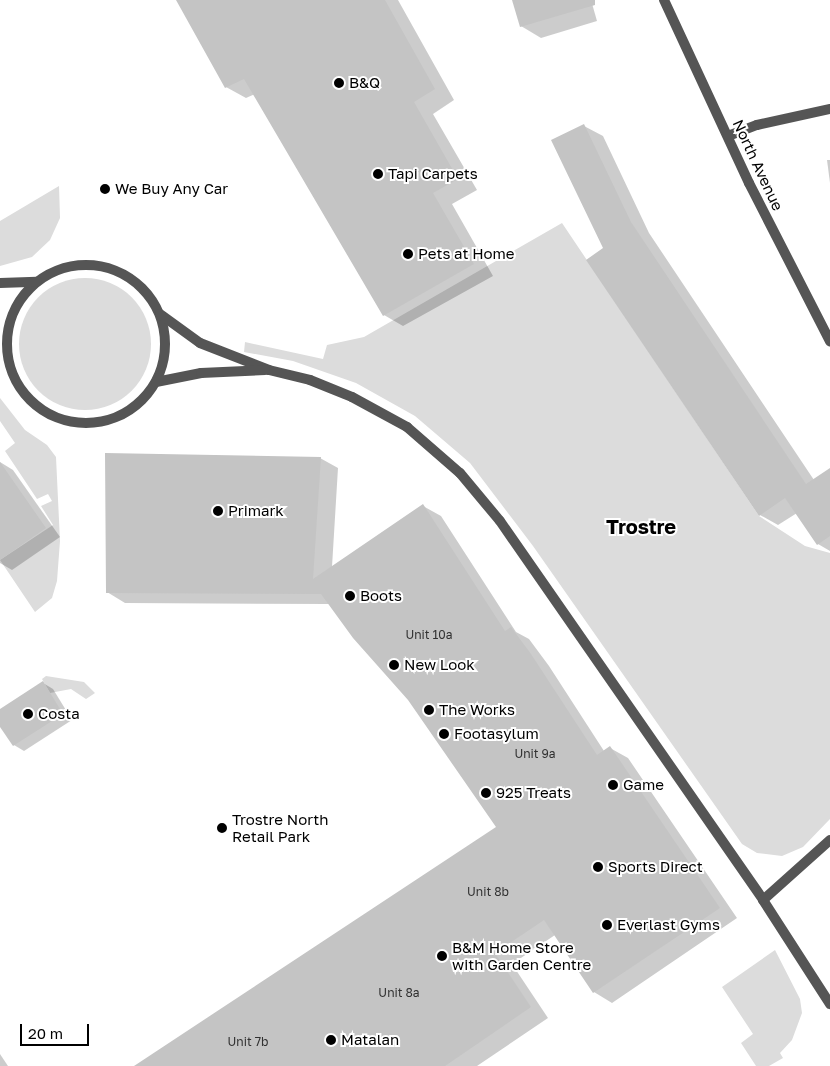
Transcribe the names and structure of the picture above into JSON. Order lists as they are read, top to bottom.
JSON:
{
  "streets": {
    "street": ["North Avenue"]
  },
  "districts": ["Trostre"],
  "places": [
    "B&Q",
    "Tapi Carpets",
    "We Buy Any Car",
    "Pets at Home",
    "Primark",
    "Boots",
    "New Look",
    "The Works",
    "Costa",
    "Footasylum",
    "Game",
    "925 Treats",
    "Trostre North Retail Park",
    "Sports Direct",
    "Everlast Gyms",
    "B&M Home Store with Garden Centre",
    "Matalan"
  ],
  "house_numbers": [
    "Unit 10a",
    "Unit 9a",
    "Unit 8b",
    "Unit 8a",
    "Unit 7b"
  ],
  "scale_bar": "20 m"
}
